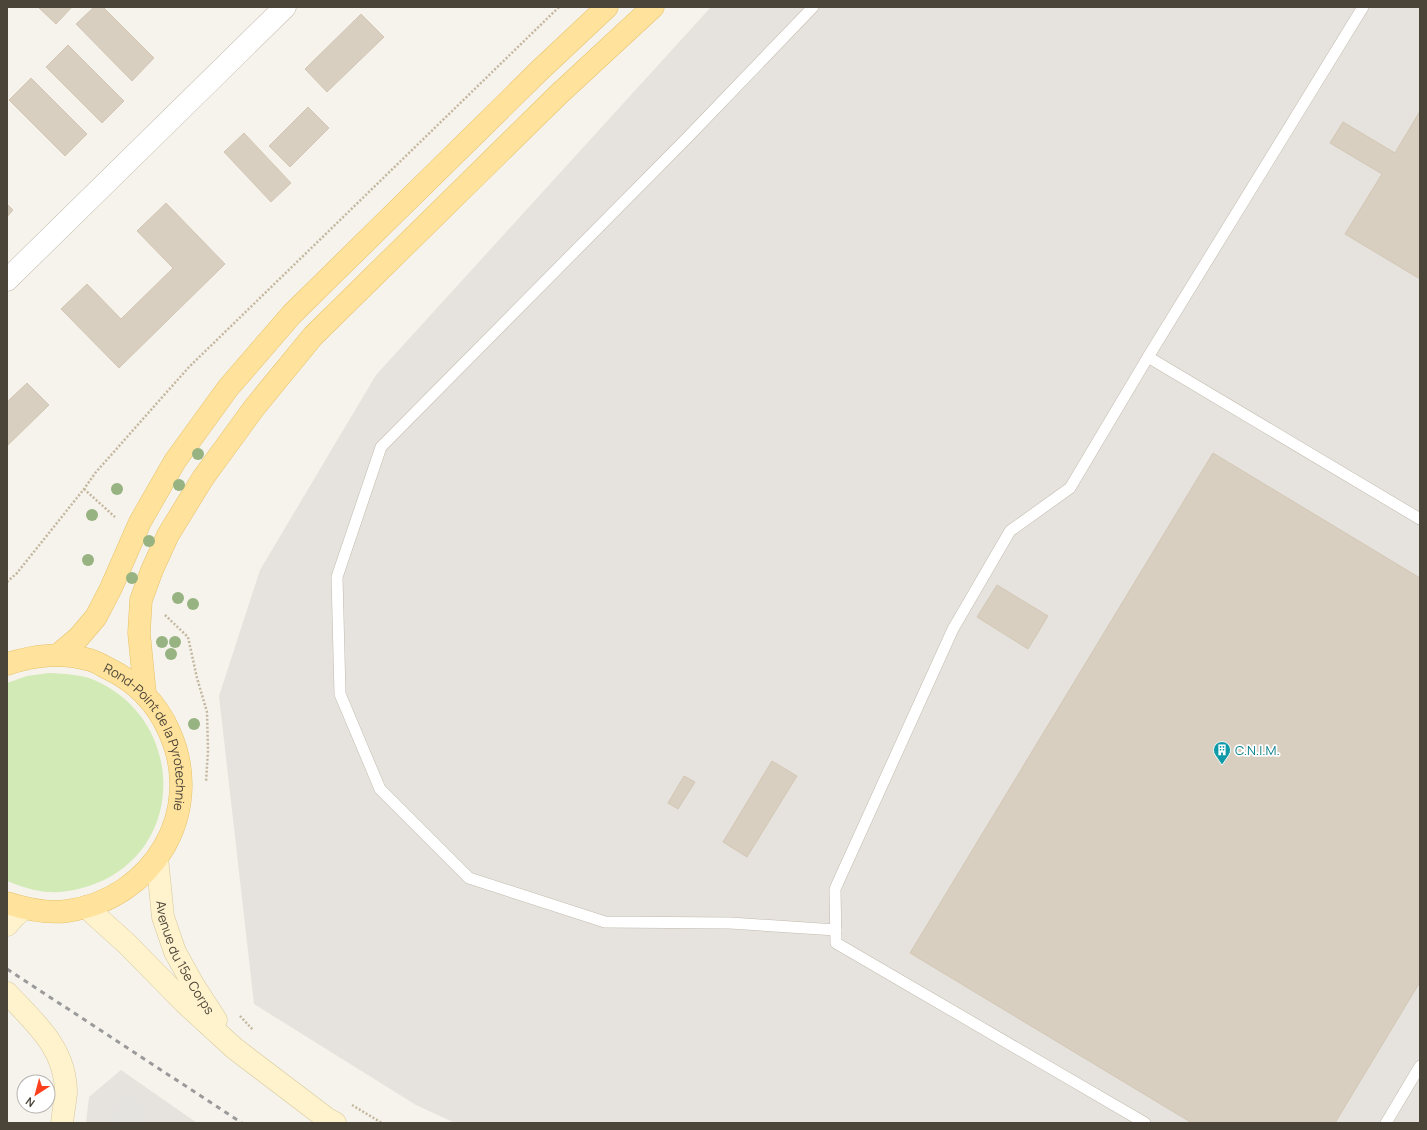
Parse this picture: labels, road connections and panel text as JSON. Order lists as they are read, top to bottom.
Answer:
{
  "streets": {
    "main road": ["Rond-Point de la Pyrotechnie", "Avenue du 15e Corps"]
  },
  "crossings": [
    ["Rond-Point de la Pyrotechnie", "Avenue du 15e Corps"]
  ],
  "places": {
    "building": ["C.N.I.M."]
  },
  "north": "bottom left"
}
